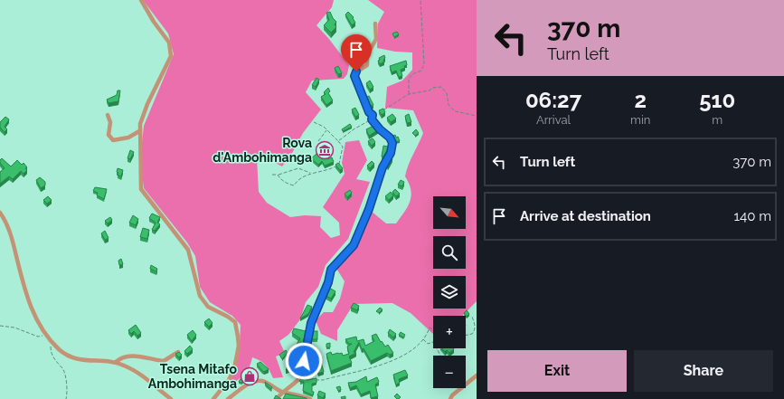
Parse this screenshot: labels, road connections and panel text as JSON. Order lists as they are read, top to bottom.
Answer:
{
  "places": {
    "museum": ["Rova d'Ambohimanga"],
    "shop": ["Tsena Mitafo Ambohimanga"]
  },
  "north": "bottom right",
  "page": {
    "turn": ["370 m", "Turn left"],
    "eta": [
      "06:27",
      "Arrival",
      "2",
      "min",
      "510",
      "m"
    ],
    "list": [
      {
        "name": "Turn left",
        "value": "370 m"
      },
      {
        "name": "Arrive at destination",
        "value": "140 m"
      }
    ],
    "map_buttons": ["+", "−"],
    "buttons": ["Exit", "Share"]
  }
}
